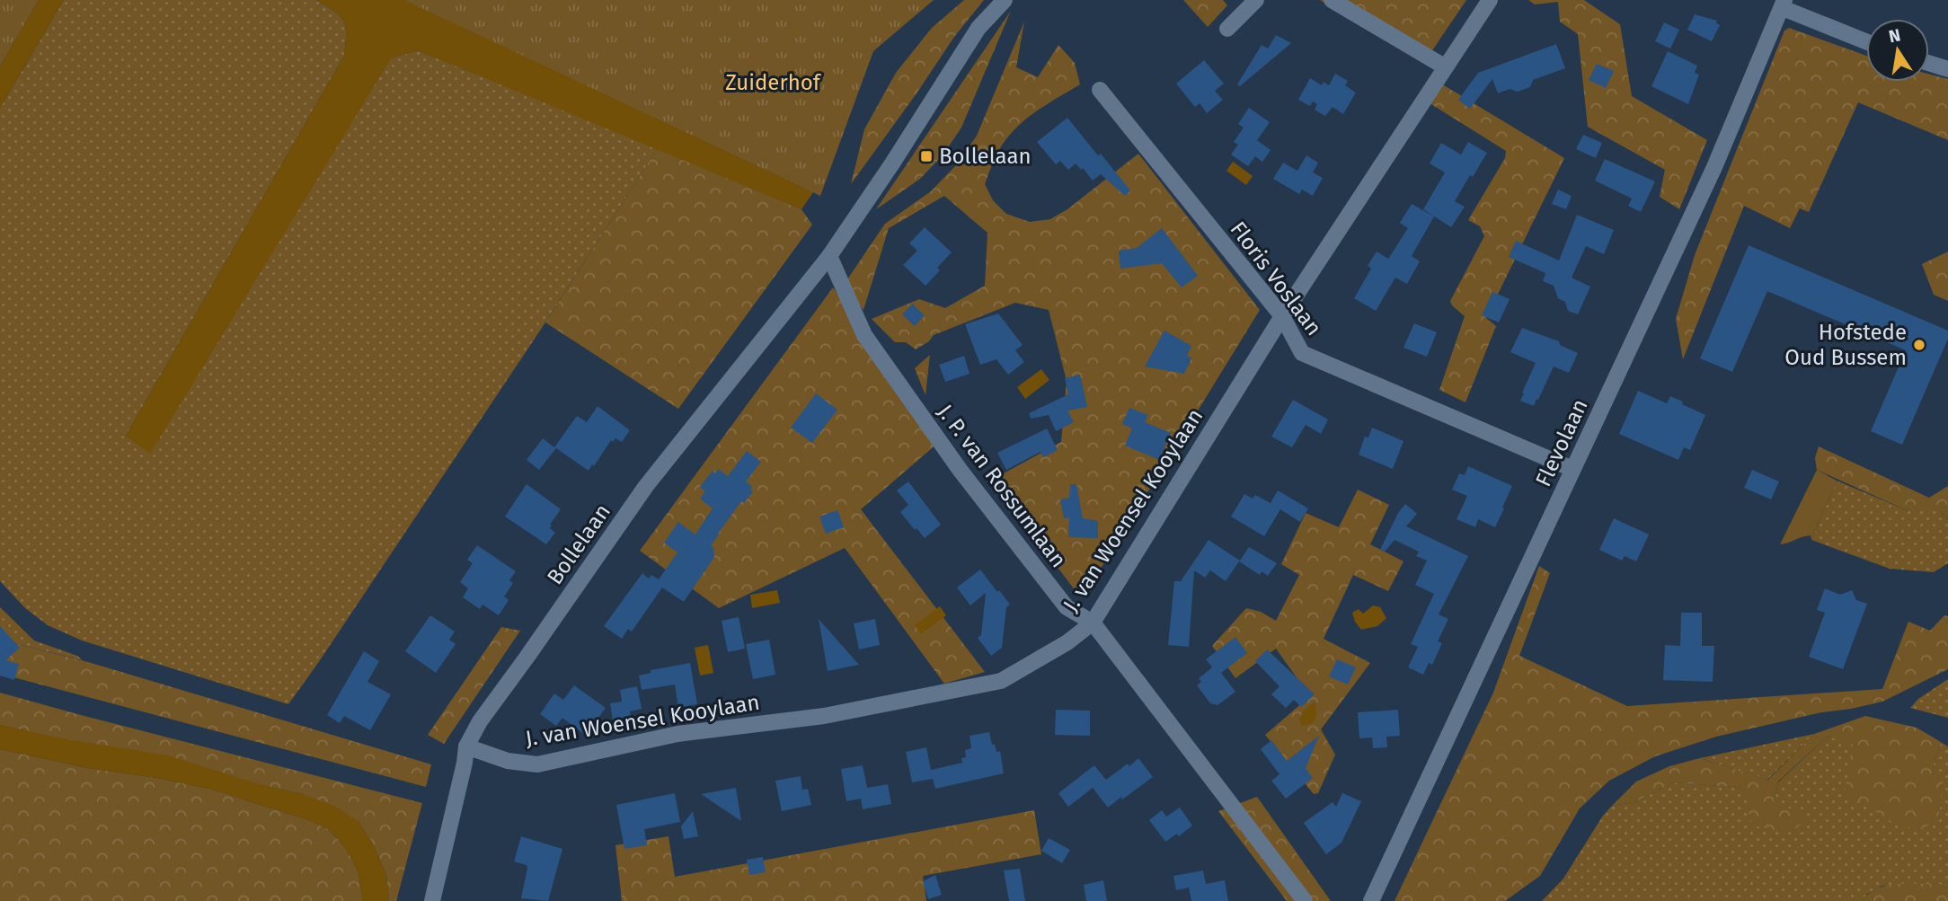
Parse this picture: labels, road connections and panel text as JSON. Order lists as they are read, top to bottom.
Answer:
{
  "streets": {
    "street": [
      "Floris Voslaan",
      "Flevolaan",
      "J. P. van Rossumlaan",
      "J. van Woensel Kooylaan",
      "Bollelaan"
    ]
  },
  "crossings": [
    ["Floris Voslaan", "Flevolaan"],
    ["Floris Voslaan", "J. van Woensel Kooylaan"],
    ["J. P. van Rossumlaan", "J. van Woensel Kooylaan"],
    ["J. P. van Rossumlaan", "Bollelaan"],
    ["J. van Woensel Kooylaan", "Bollelaan"]
  ],
  "parks": ["Zuiderhof"],
  "places": {
    "transit": ["Bollelaan"],
    "other": ["Hofstede Oud Bussem"]
  },
  "north": "top"
}
